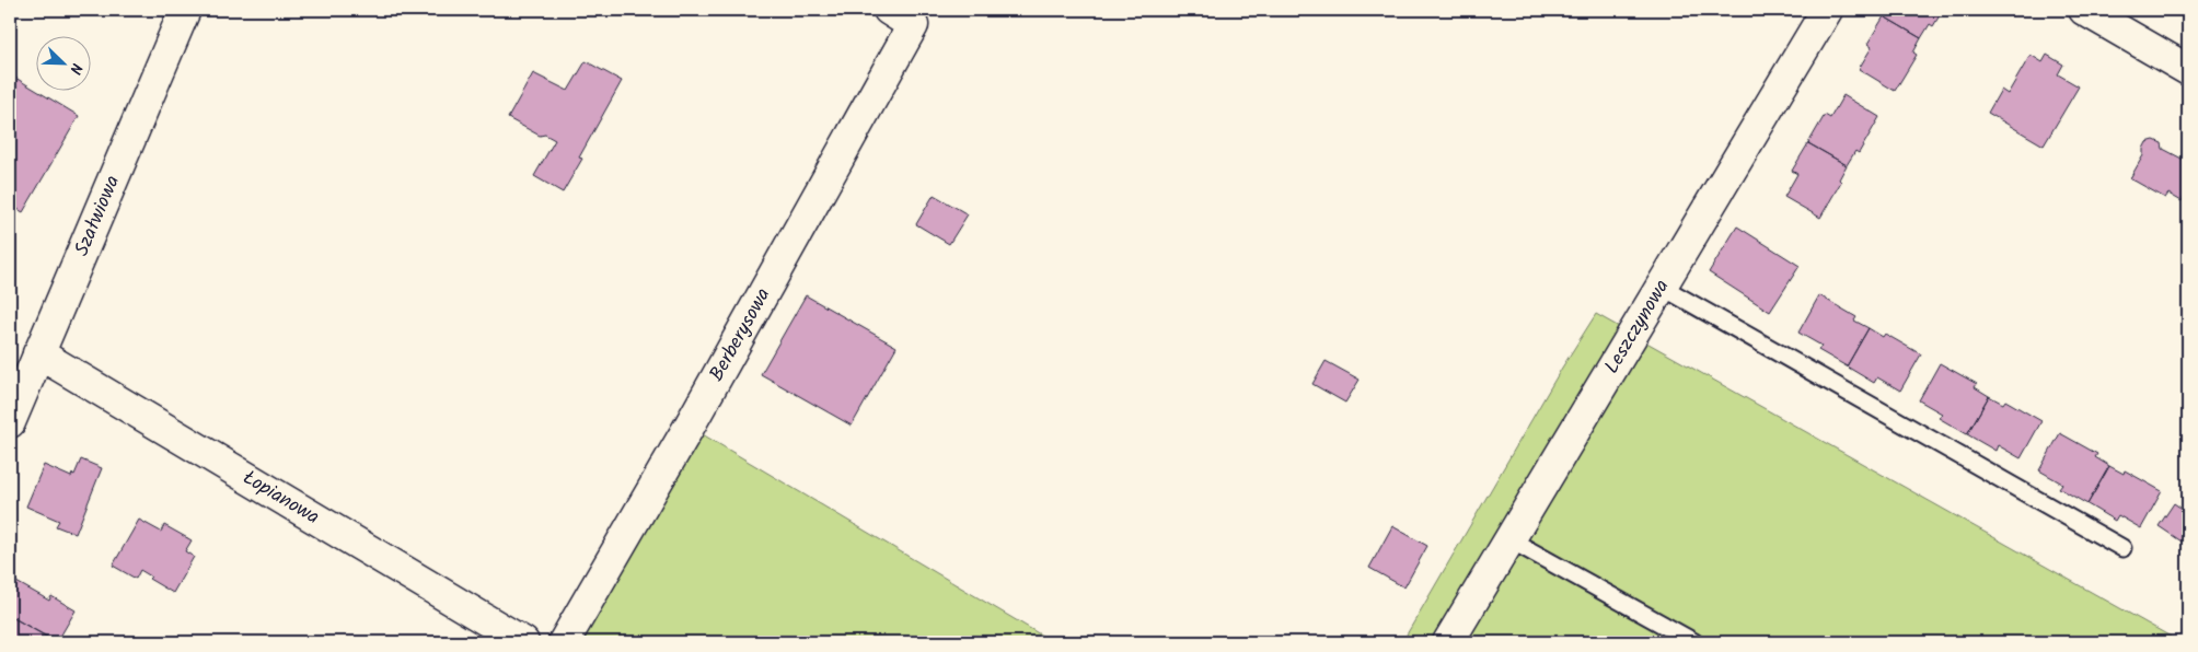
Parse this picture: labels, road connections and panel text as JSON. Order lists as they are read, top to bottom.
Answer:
{
  "streets": {
    "street": [
      "Szałwiowa",
      "Leszczynowa",
      "Berberysowa",
      "Łopianowa"
    ]
  },
  "crossings": [
    ["Szałwiowa", "Łopianowa"]
  ],
  "north": "bottom right"
}
